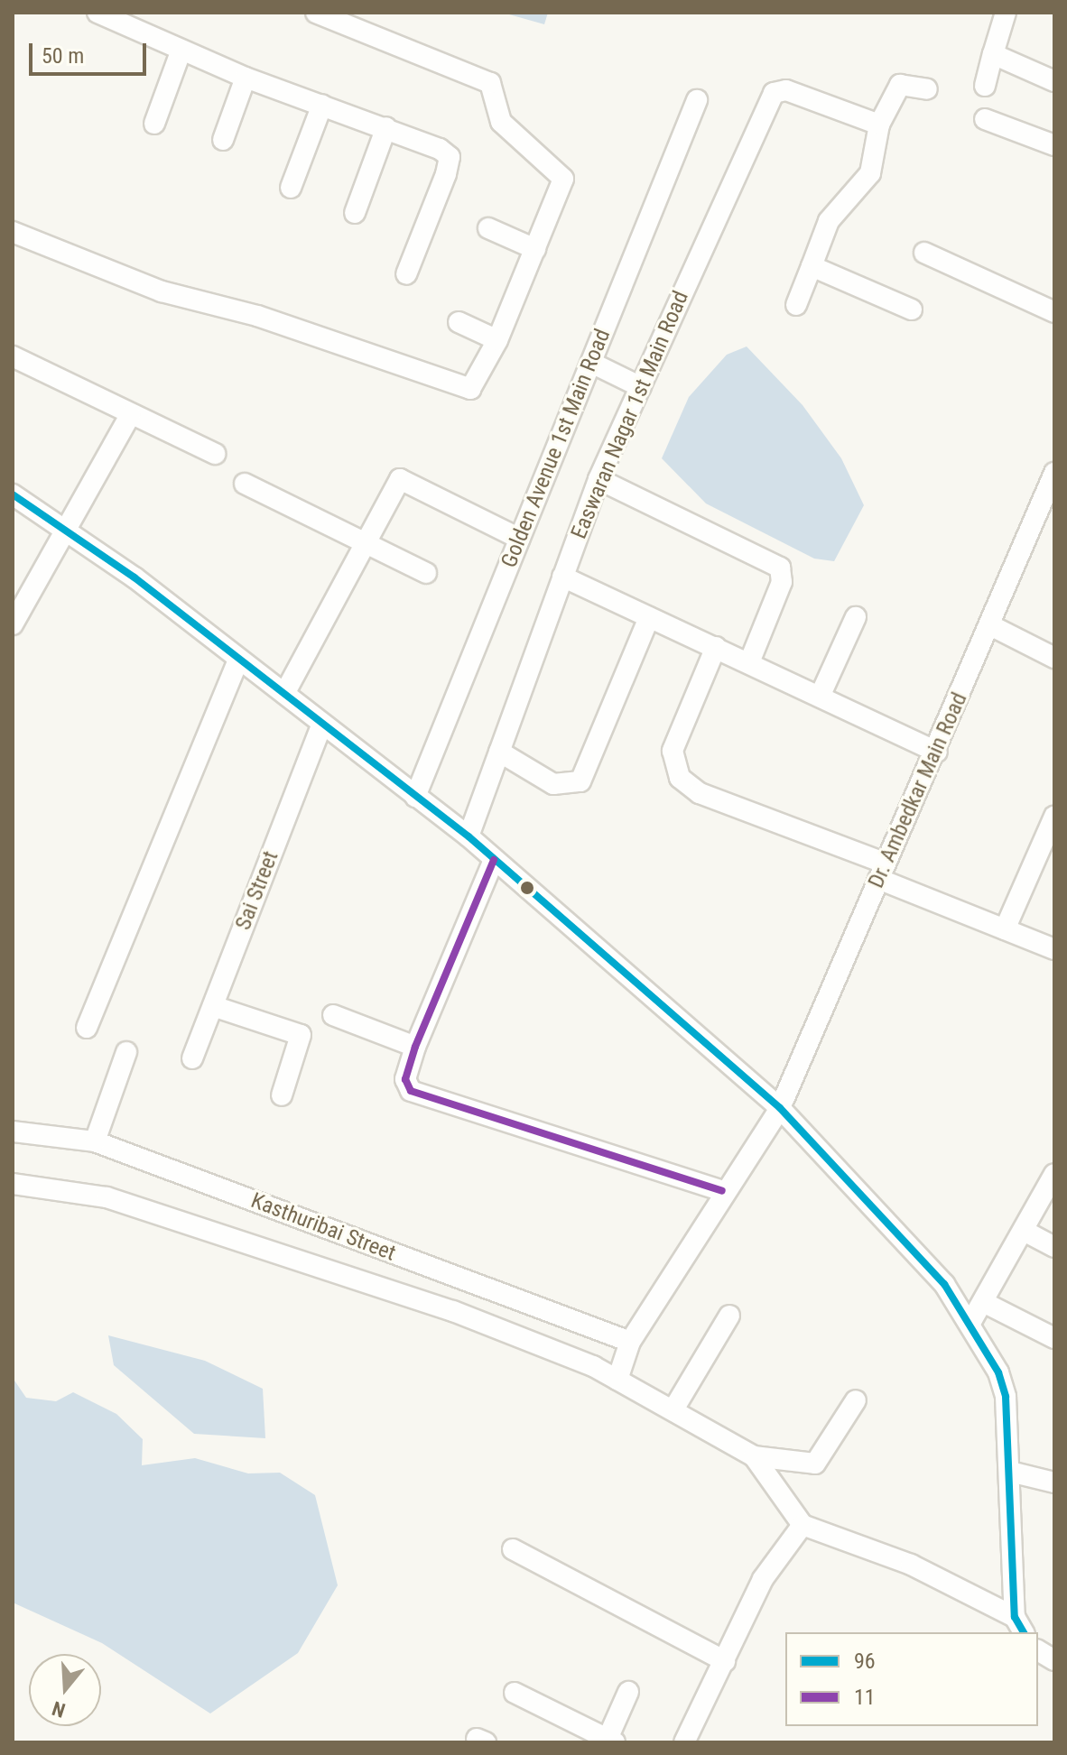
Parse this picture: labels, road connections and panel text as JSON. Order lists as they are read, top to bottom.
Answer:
{
  "streets": {
    "street": [
      "Easwaran Nagar 1st Main Road",
      "Golden Avenue 1st Main Road",
      "Dr. Ambedkar Main Road",
      "Sai Street",
      "Kasthuribai Street"
    ]
  },
  "crossings": [
    ["Dr. Ambedkar Main Road", "Kasthuribai Street"]
  ],
  "lines": ["transit line 96", "transit line 11"],
  "legend": ["96", "11"],
  "scale_bar": "50 m",
  "north": "bottom"
}
